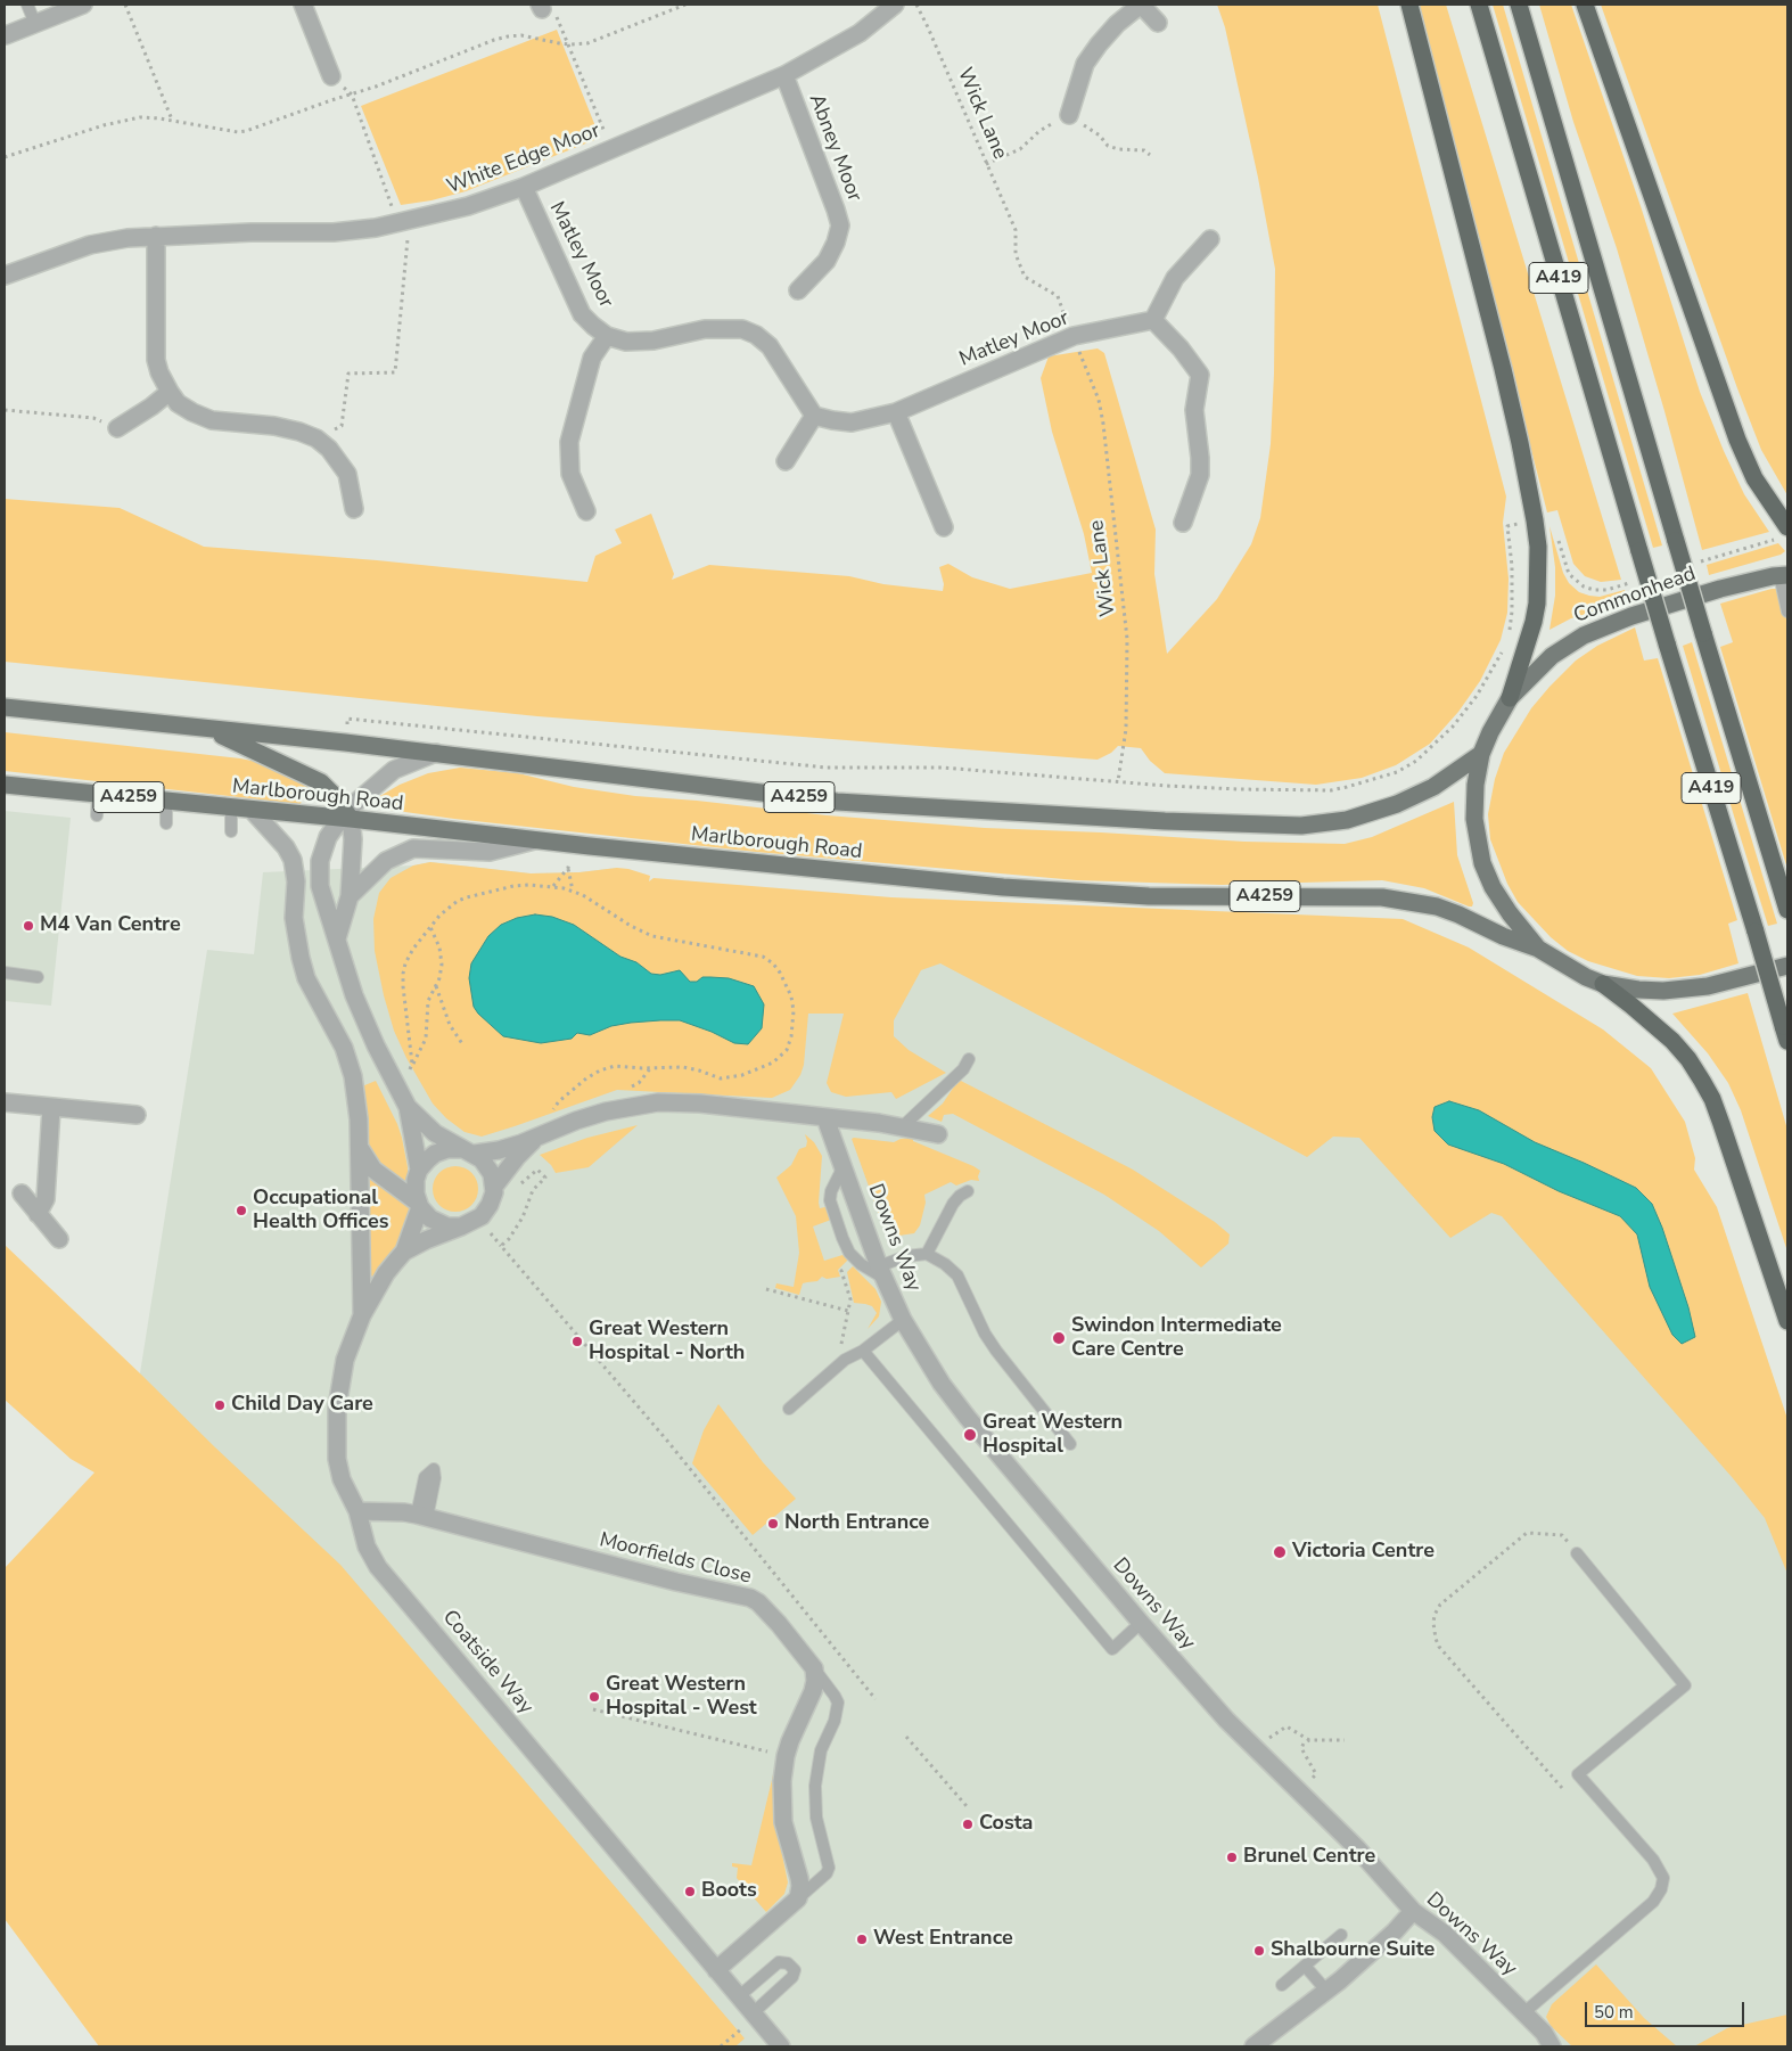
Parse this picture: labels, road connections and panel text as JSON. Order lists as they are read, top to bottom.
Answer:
{
  "streets": {
    "highway": ["A419"],
    "main road": ["Commonhead", "Marlborough Road", "A4259"],
    "street": [
      "Abney Moor",
      "White Edge Moor",
      "Matley Moor",
      "Downs Way",
      "Moorfields Close",
      "Coatside Way"
    ],
    "path": ["Wick Lane"]
  },
  "crossings": [
    ["Abney Moor", "White Edge Moor"],
    ["White Edge Moor", "Matley Moor"],
    ["Commonhead", "Marlborough Road"],
    ["Commonhead", "A4259"],
    ["Moorfields Close", "Coatside Way"]
  ],
  "places": [
    "M4 Van Centre",
    "Occupational Health Offices",
    "Swindon Intermediate Care Centre",
    "Great Western Hospital - North",
    "Child Day Care",
    "Great Western Hospital",
    "North Entrance",
    "Victoria Centre",
    "Great Western Hospital - West",
    "Costa",
    "Brunel Centre",
    "Boots",
    "West Entrance",
    "Shalbourne Suite"
  ],
  "scale_bar": "50 m"
}
